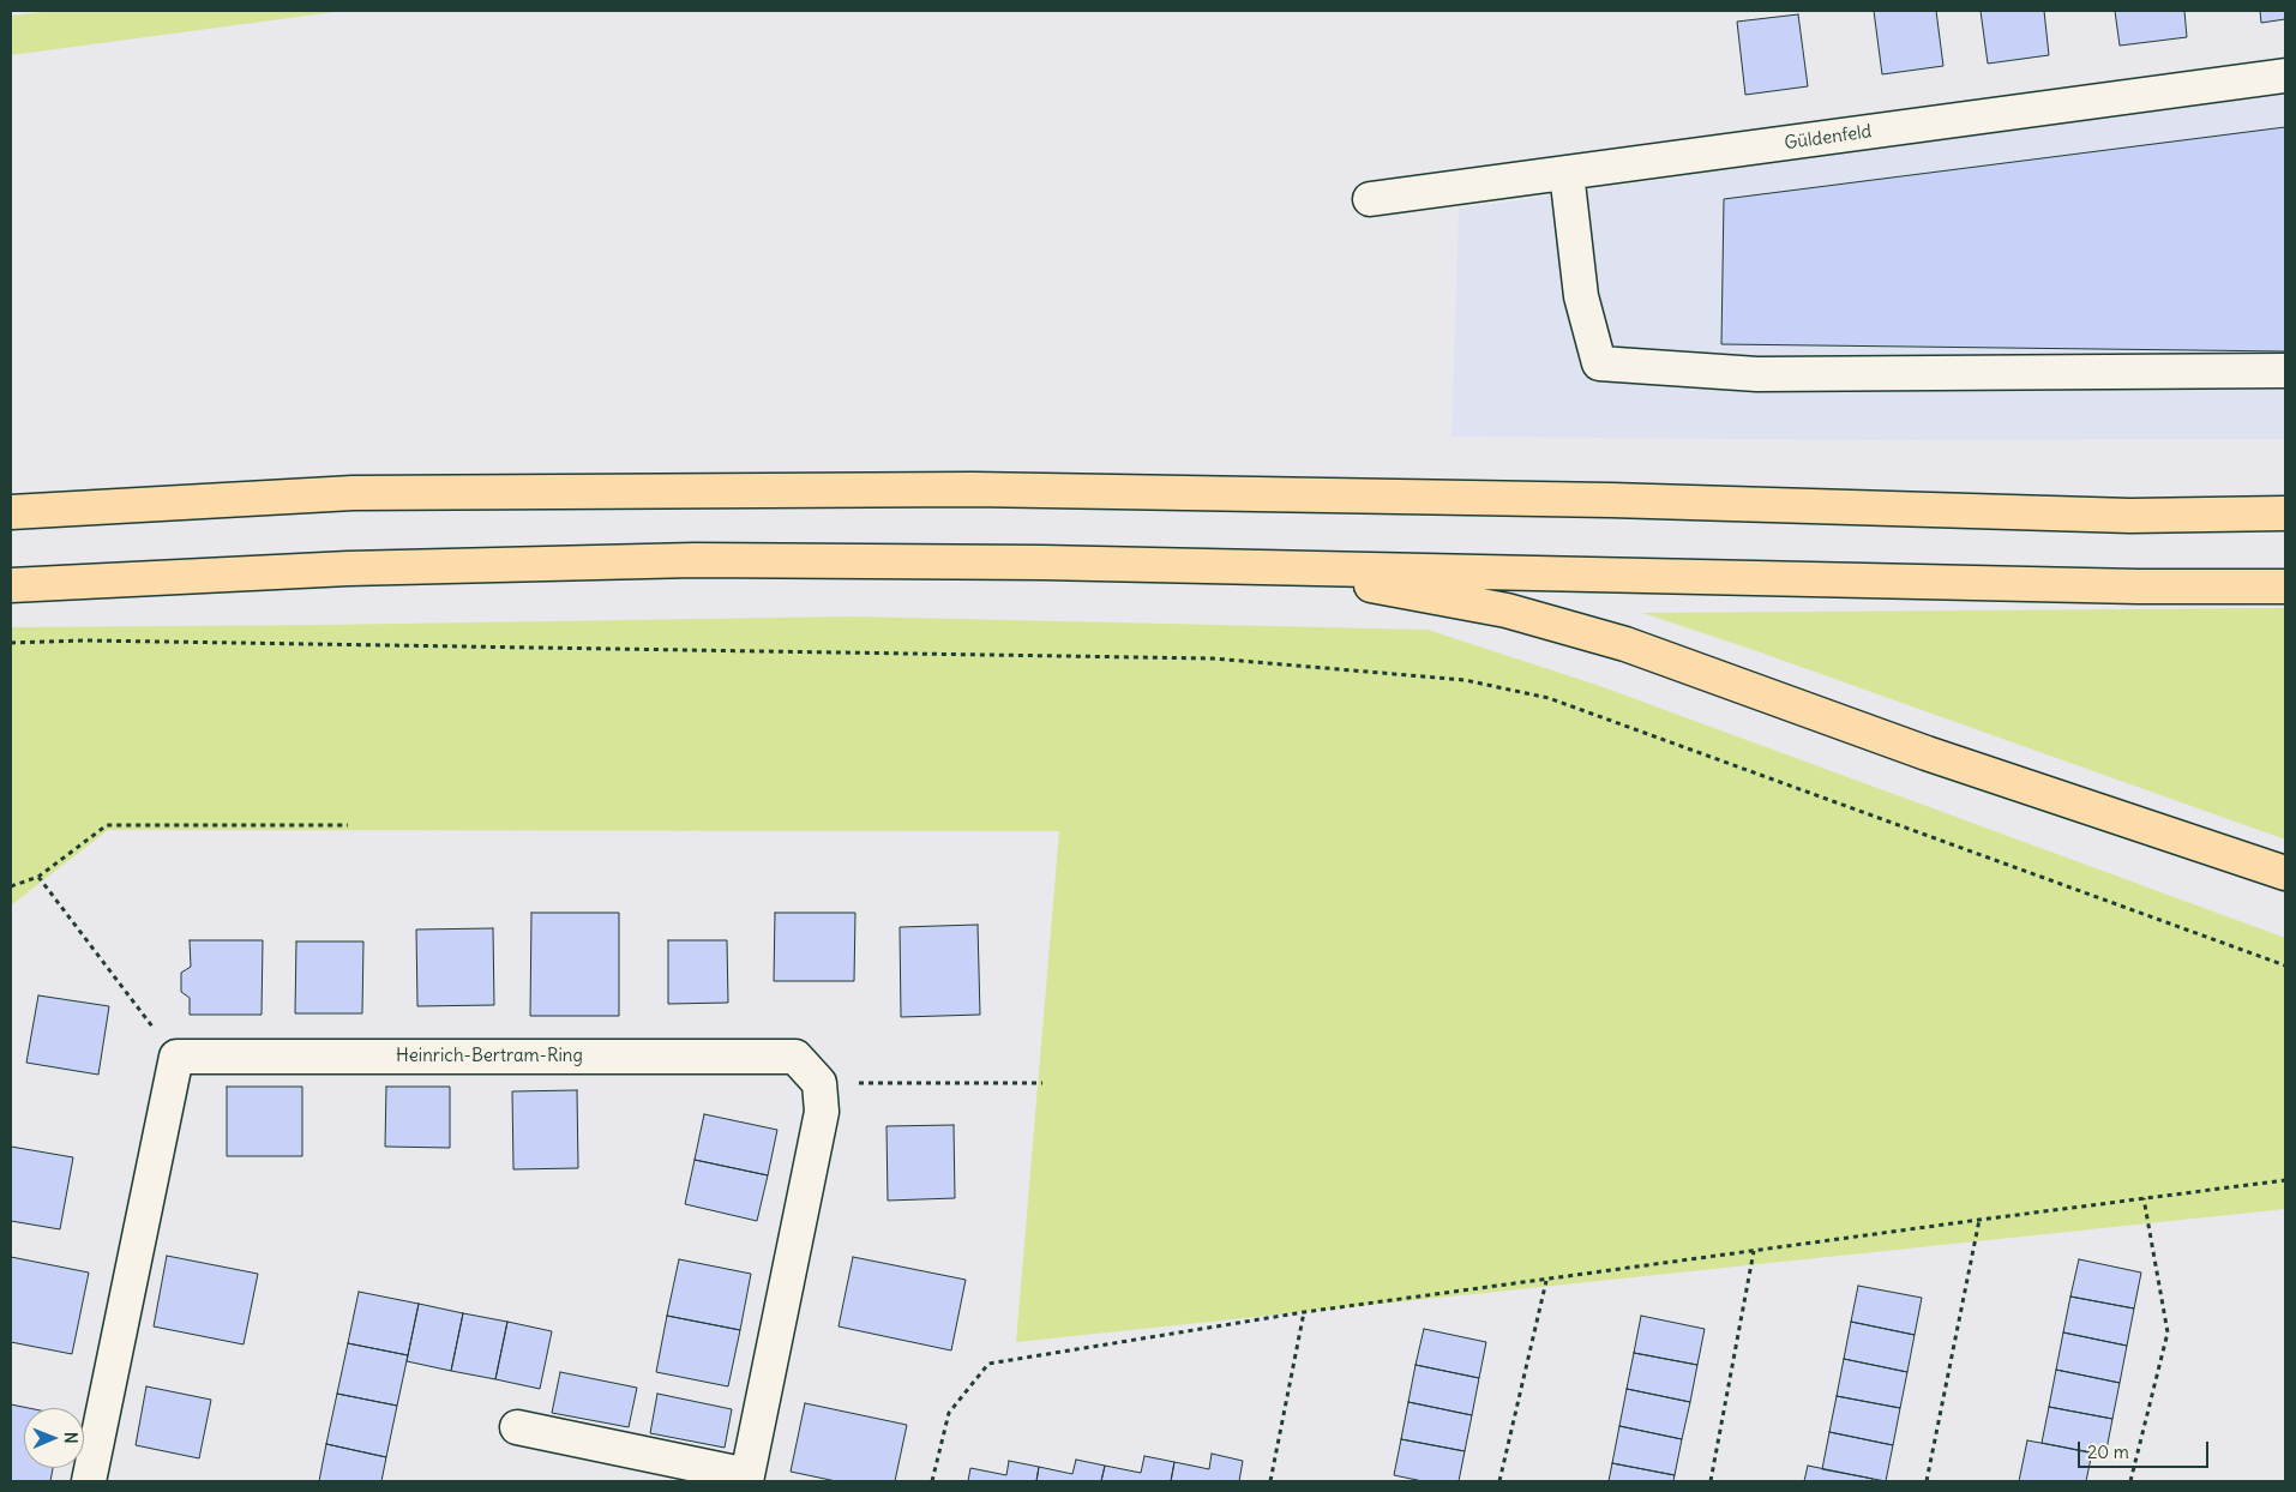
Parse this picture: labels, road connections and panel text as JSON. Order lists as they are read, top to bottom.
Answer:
{
  "streets": {
    "street": ["Güldenfeld", "Heinrich-Bertram-Ring"]
  },
  "scale_bar": "20 m",
  "north": "right"
}
